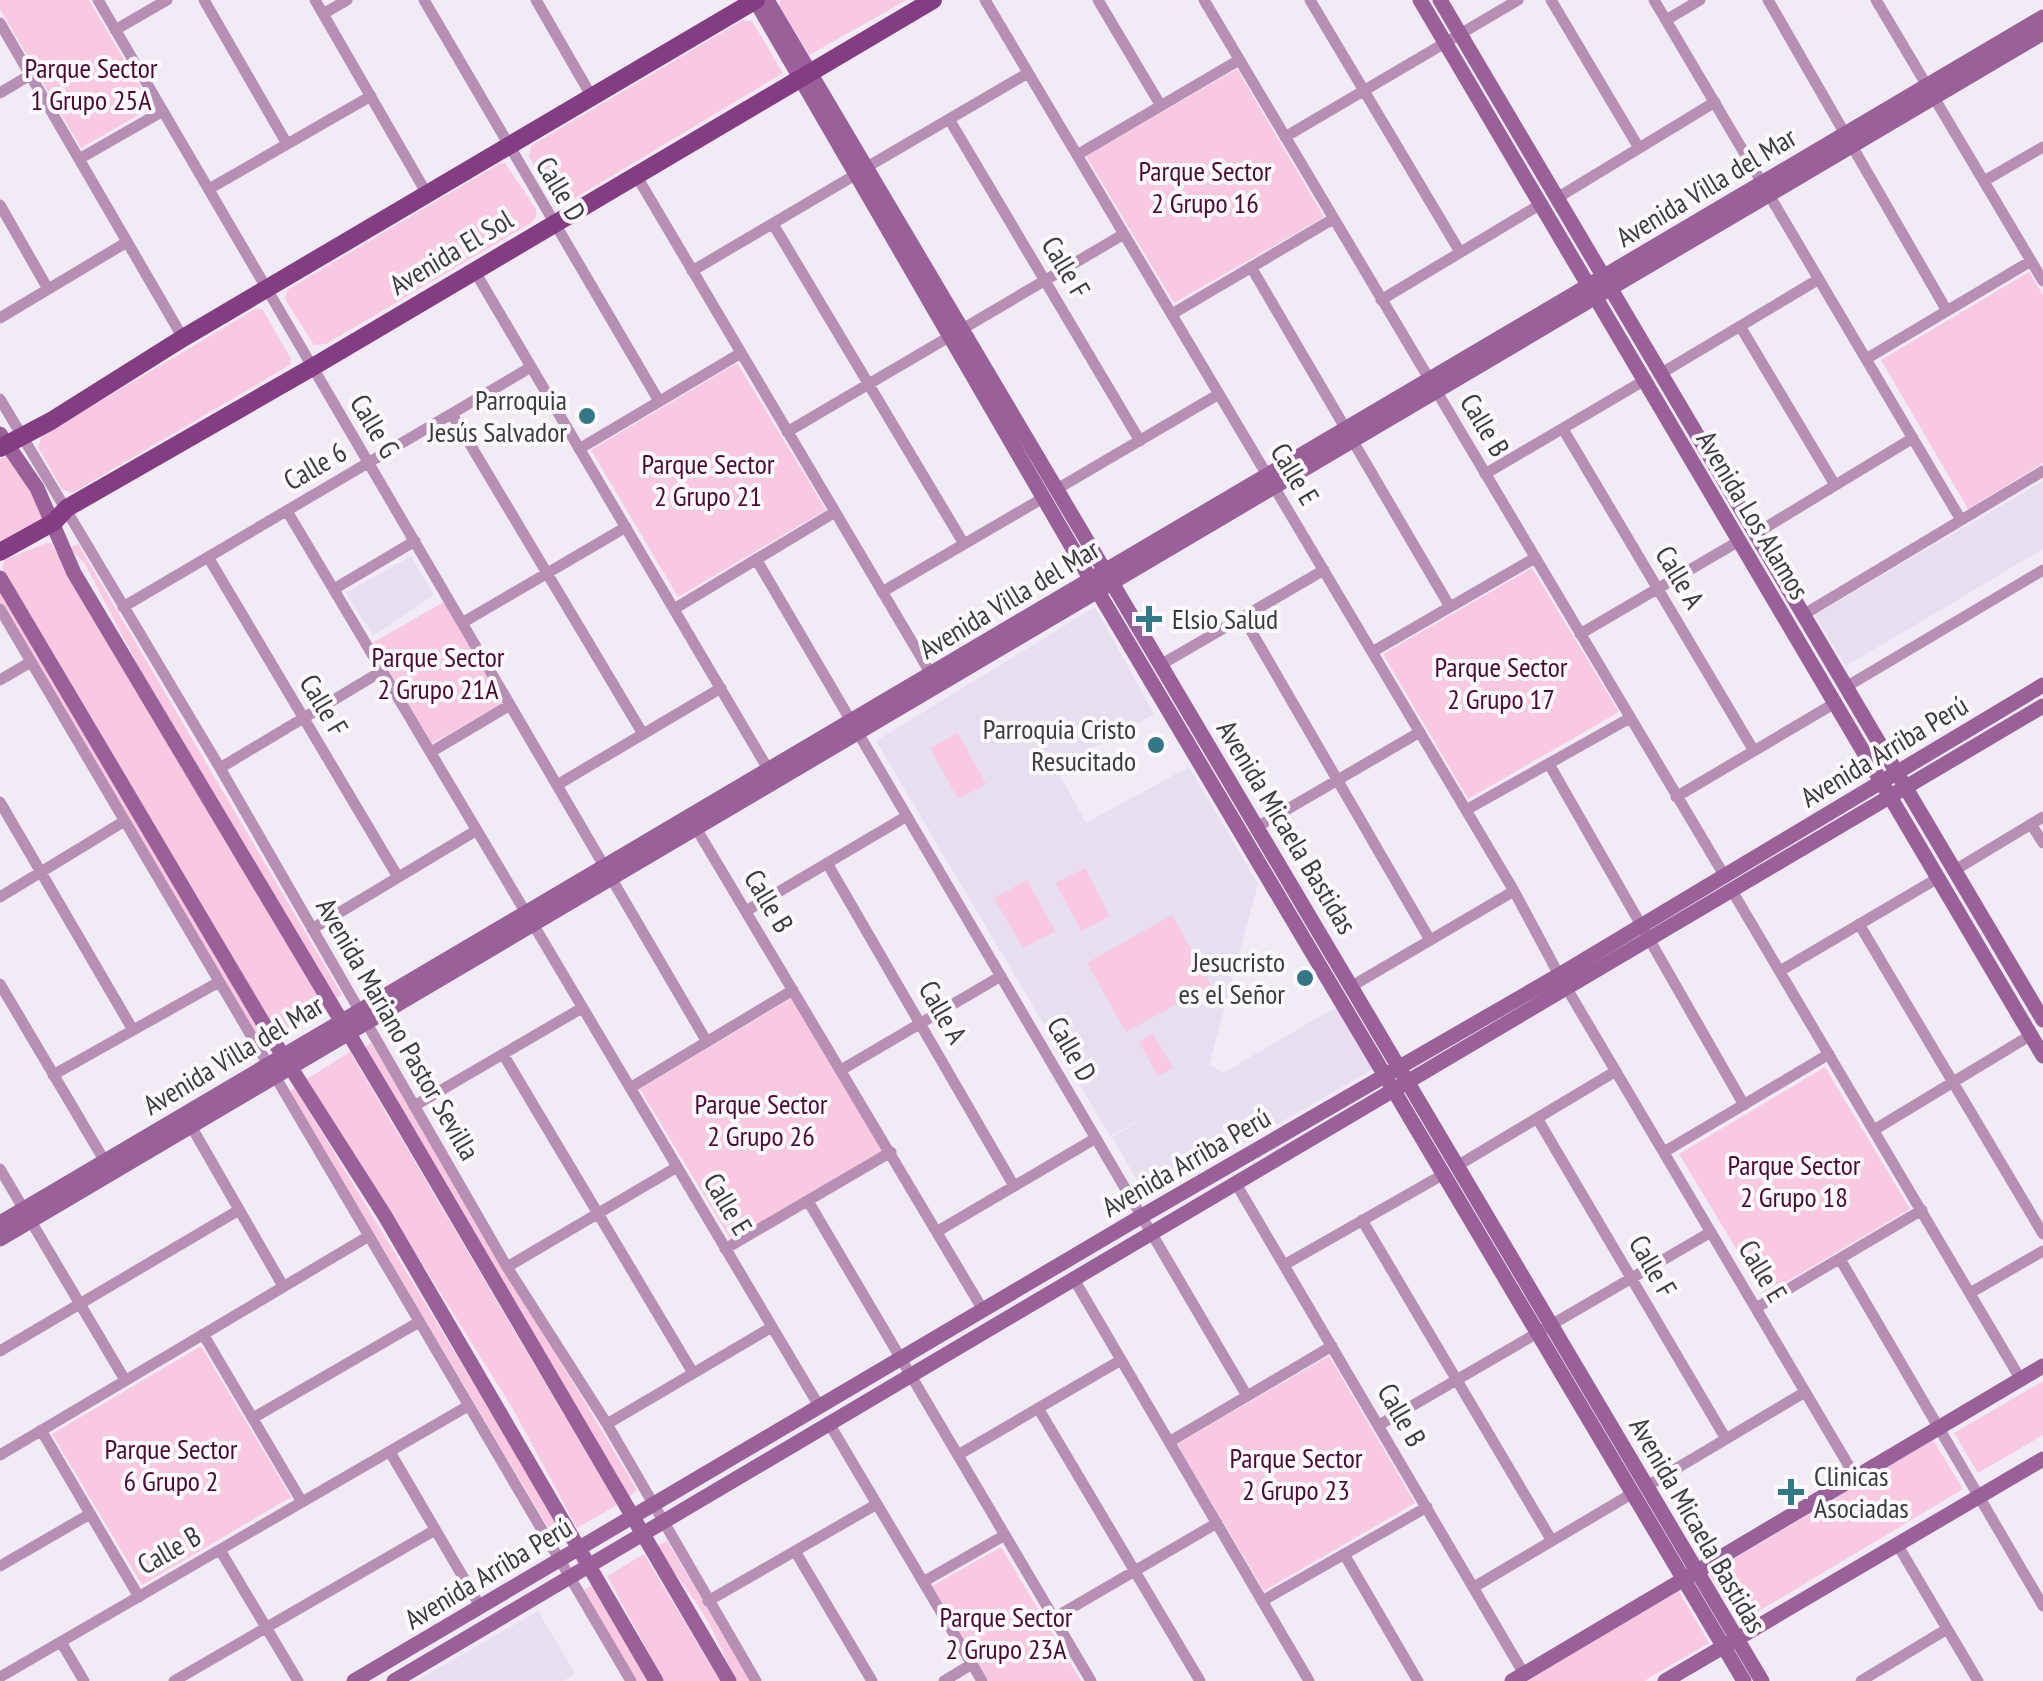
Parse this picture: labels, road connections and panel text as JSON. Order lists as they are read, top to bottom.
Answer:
{
  "streets": {
    "main road": ["Avenida El Sol"],
    "street": [
      "Avenida Villa del Mar",
      "Calle D",
      "Calle F",
      "Calle B",
      "Calle G",
      "Calle 6",
      "Calle E",
      "Avenida Los Alamos",
      "Calle A",
      "Avenida Arriba Perú",
      "Avenida Micaela Bastidas",
      "Avenida Mariano Pastor Sevilla"
    ]
  },
  "crossings": [
    ["Avenida Villa del Mar", "Calle D"],
    ["Avenida Villa del Mar", "Calle B"],
    ["Avenida Villa del Mar", "Calle G"],
    ["Avenida Villa del Mar", "Calle E"],
    ["Avenida Villa del Mar", "Avenida Los Alamos"],
    ["Avenida Villa del Mar", "Avenida Micaela Bastidas"],
    ["Avenida Villa del Mar", "Avenida Mariano Pastor Sevilla"],
    ["Calle D", "Avenida El Sol"],
    ["Calle D", "Avenida Arriba Perú"],
    ["Avenida El Sol", "Calle G"],
    ["Avenida El Sol", "Avenida Micaela Bastidas"],
    ["Avenida El Sol", "Avenida Mariano Pastor Sevilla"],
    ["Calle F", "Calle 6"],
    ["Calle B", "Avenida Arriba Perú"],
    ["Calle G", "Calle 6"],
    ["Calle 6", "Calle E"],
    ["Calle 6", "Avenida Mariano Pastor Sevilla"],
    ["Calle E", "Avenida Arriba Perú"],
    ["Avenida Los Alamos", "Avenida Arriba Perú"],
    ["Avenida Arriba Perú", "Avenida Micaela Bastidas"],
    ["Avenida Arriba Perú", "Avenida Mariano Pastor Sevilla"]
  ],
  "parks": [
    "Parque Sector 1 Grupo 25A",
    "Parque Sector 2 Grupo 16",
    "Parque Sector 2 Grupo 21",
    "Parque Sector 2 Grupo 21A",
    "Parque Sector 2 Grupo 17",
    "Parque Sector 2 Grupo 26",
    "Parque Sector 2 Grupo 18",
    "Parque Sector 6 Grupo 2",
    "Parque Sector 2 Grupo 23",
    "Parque Sector 2 Grupo 23A"
  ],
  "places": {
    "other": ["Parroquia Jesús Salvador", "Parroquia Cristo Resucitado", "Jesucristo es el Señor"],
    "health": ["Elsio Salud", "Clinicas Asociadas"]
  }
}
